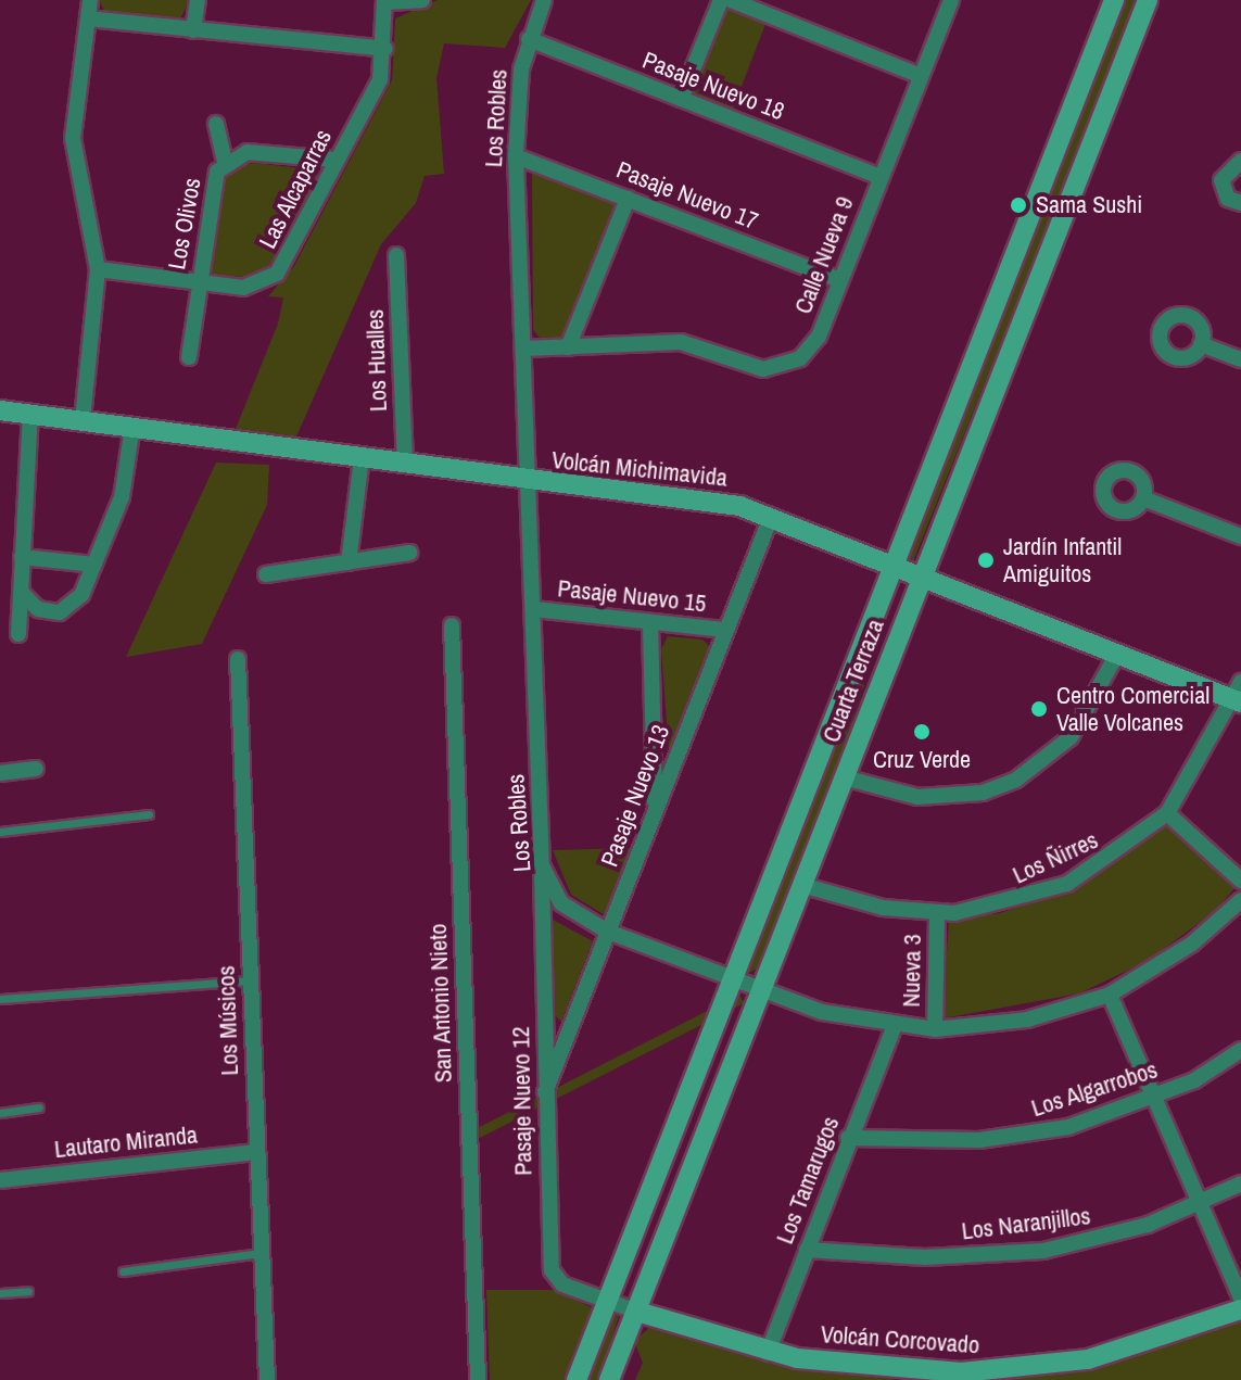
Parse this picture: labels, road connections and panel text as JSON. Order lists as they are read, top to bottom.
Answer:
{
  "streets": {
    "main road": ["Volcán Michimavida", "Cuarta Terraza", "Volcán Corcovado"],
    "street": [
      "Pasaje Nuevo 18",
      "Los Robles",
      "Las Alcaparras",
      "Pasaje Nuevo 17",
      "Los Olivos",
      "Calle Nueva 9",
      "Los Hualles",
      "Pasaje Nuevo 15",
      "Pasaje Nuevo 13",
      "Los Ñirres",
      "Nueva 3",
      "San Antonio Nieto",
      "Los Músicos",
      "Los Algarrobos",
      "Pasaje Nuevo 12",
      "Lautaro Miranda",
      "Los Tamarugos",
      "Los Naranjillos"
    ]
  },
  "crossings": [
    ["Pasaje Nuevo 18", "Los Robles"],
    ["Pasaje Nuevo 18", "Calle Nueva 9"],
    ["Los Robles", "Pasaje Nuevo 17"],
    ["Los Robles", "Calle Nueva 9"],
    ["Los Robles", "Volcán Michimavida"],
    ["Los Robles", "Pasaje Nuevo 15"],
    ["Los Robles", "Cuarta Terraza"],
    ["Los Robles", "Pasaje Nuevo 13"],
    ["Los Robles", "Nueva 3"],
    ["Los Robles", "Pasaje Nuevo 12"],
    ["Los Robles", "Los Tamarugos"],
    ["Las Alcaparras", "Los Olivos"],
    ["Pasaje Nuevo 17", "Calle Nueva 9"],
    ["Los Hualles", "Volcán Michimavida"],
    ["Volcán Michimavida", "Cuarta Terraza"],
    ["Volcán Michimavida", "Pasaje Nuevo 13"],
    ["Volcán Michimavida", "Los Ñirres"],
    ["Pasaje Nuevo 15", "Pasaje Nuevo 13"],
    ["Cuarta Terraza", "Los Ñirres"],
    ["Cuarta Terraza", "Pasaje Nuevo 12"],
    ["Cuarta Terraza", "Volcán Corcovado"],
    ["Pasaje Nuevo 13", "Pasaje Nuevo 12"],
    ["Los Ñirres", "Nueva 3"],
    ["Los Músicos", "Lautaro Miranda"],
    ["Los Algarrobos", "Los Tamarugos"],
    ["Pasaje Nuevo 12", "Volcán Corcovado"],
    ["Los Tamarugos", "Los Naranjillos"],
    ["Los Tamarugos", "Volcán Corcovado"]
  ],
  "places": [
    "Sama Sushi",
    "Jardín Infantil Amiguitos",
    "Centro Comercial Valle Volcanes",
    "Cruz Verde"
  ]
}
